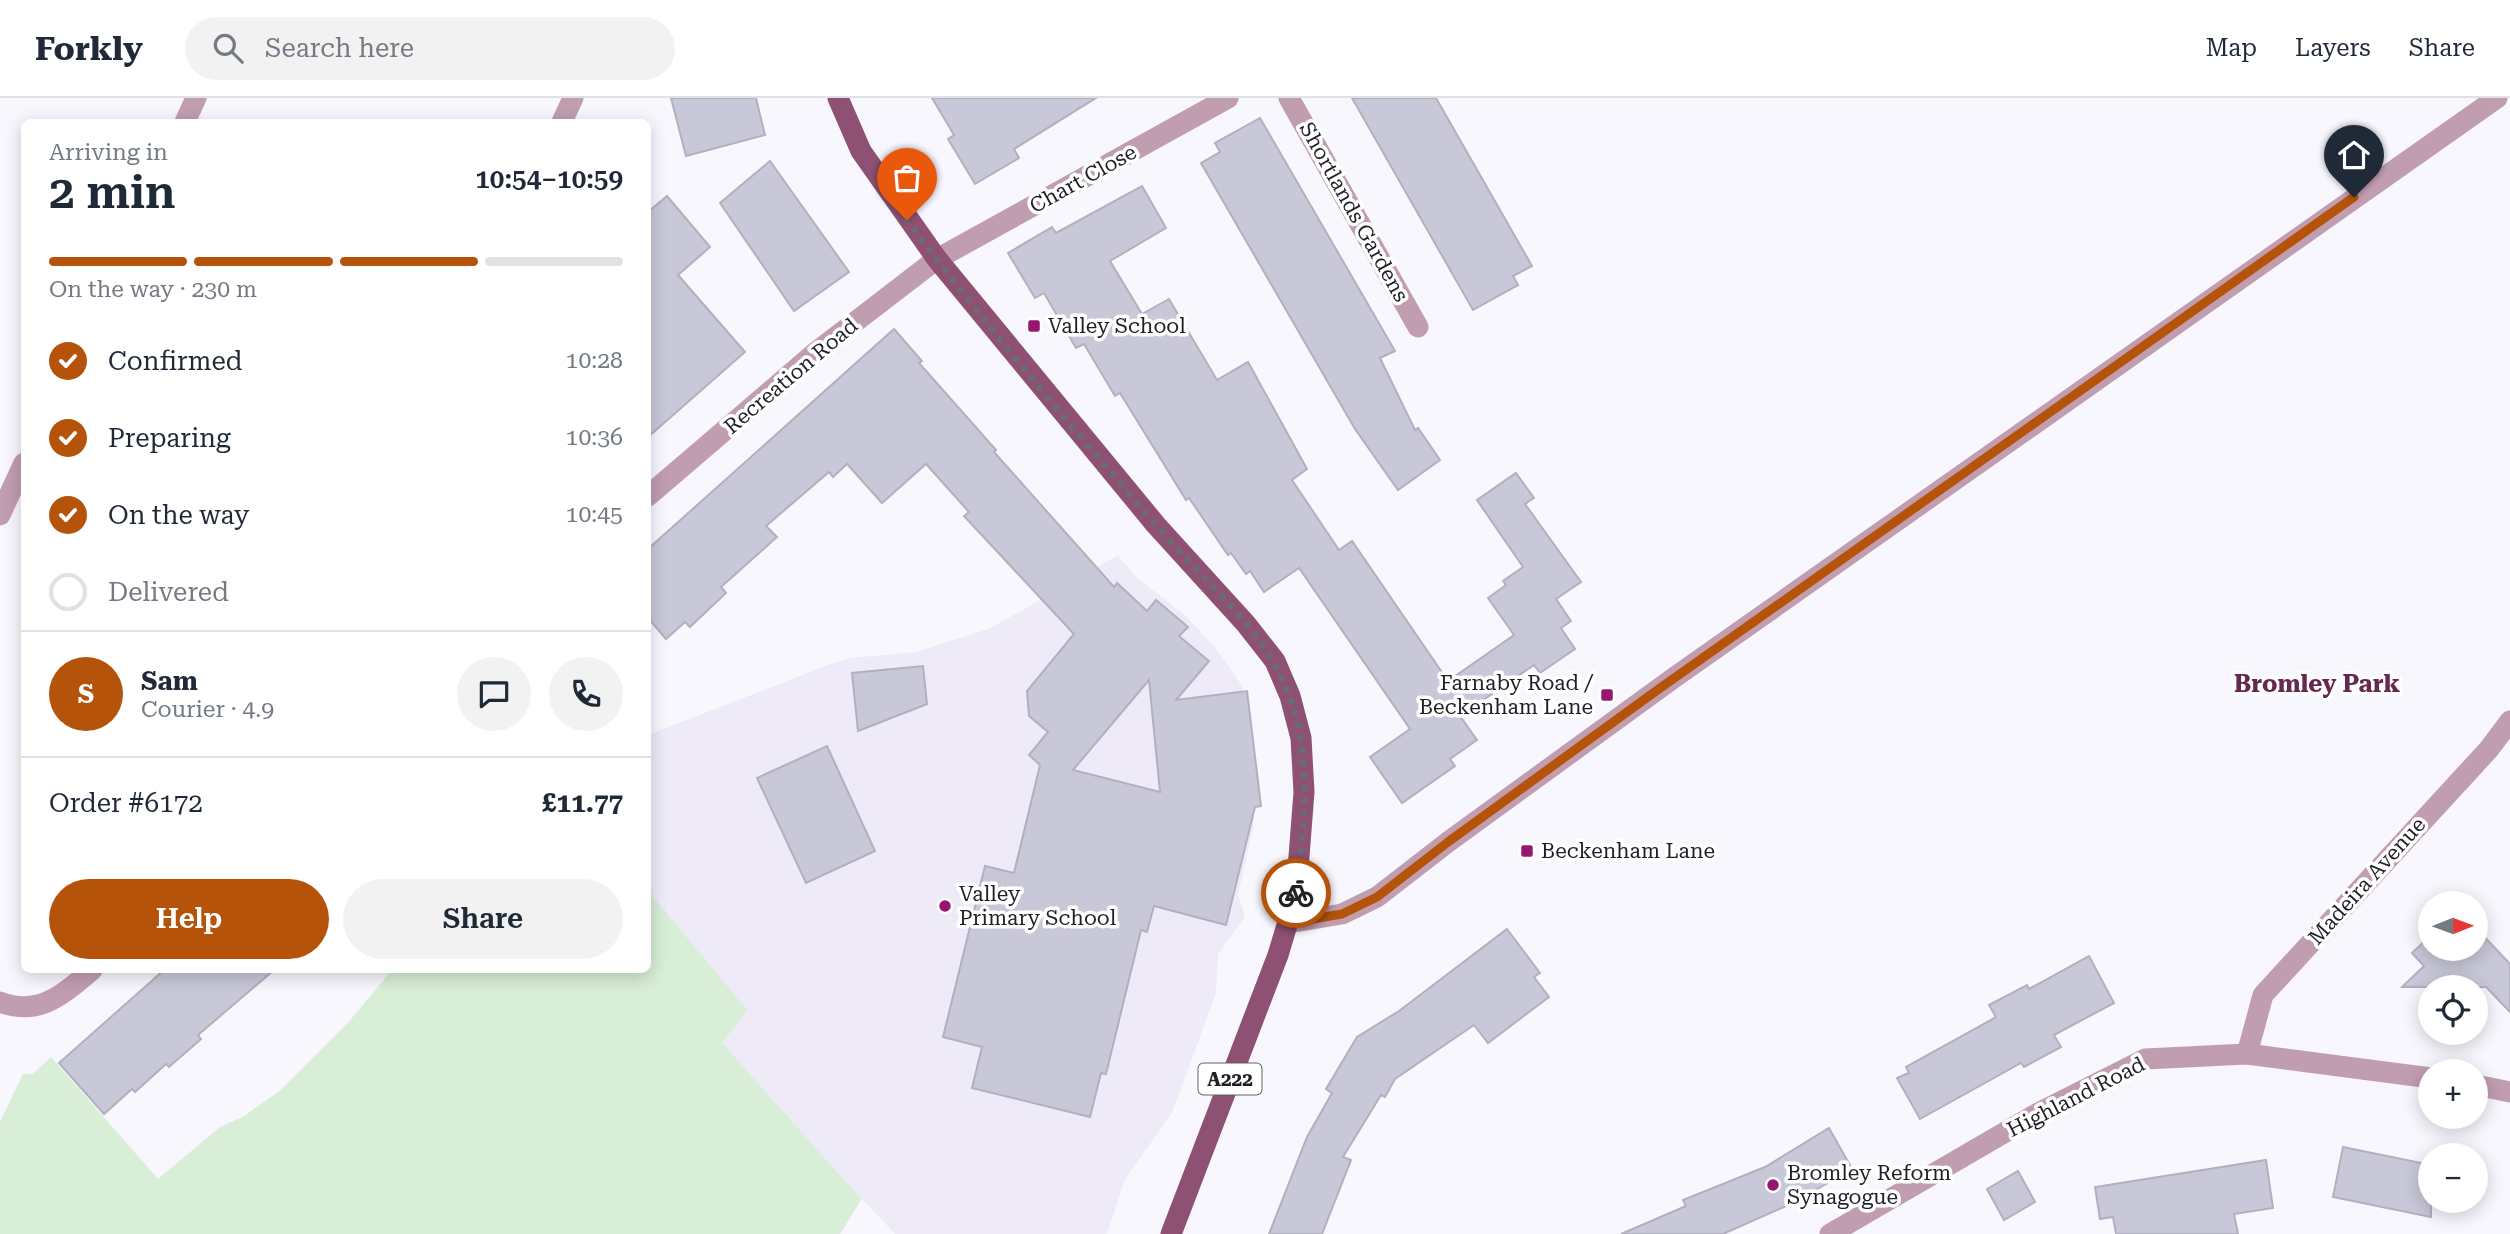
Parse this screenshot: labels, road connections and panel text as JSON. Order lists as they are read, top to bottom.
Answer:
{
  "streets": {
    "main road": ["A222"],
    "street": [
      "Chart Close",
      "Shortlands Gardens",
      "Recreation Road",
      "Madeira Avenue",
      "Highland Road"
    ]
  },
  "crossings": [
    ["Chart Close", "Recreation Road"],
    ["Chart Close", "A222"],
    ["Recreation Road", "A222"],
    ["Madeira Avenue", "Highland Road"]
  ],
  "districts": ["Bromley Park"],
  "places": {
    "transit": ["Valley School", "Farnaby Road / Beckenham Lane", "Beckenham Lane"],
    "other": ["Valley Primary School", "Bromley Reform Synagogue"]
  },
  "north": "right",
  "page": {
    "header": "Forkly",
    "search": "Search here",
    "nav": ["Map", "Layers", "Share"],
    "heading": ["2 min", "Arriving in", "10:54–10:59"],
    "panel": [
      "Sam",
      "Courier · 4.9",
      "Order #6172",
      "£11.77"
    ],
    "bar": "On the way · 230 m",
    "list": [
      ["Confirmed", "10:28"],
      ["Preparing", "10:36"],
      ["On the way", "10:45"],
      "Delivered"
    ],
    "round": "S",
    "buttons": ["Help", "Share"],
    "map_buttons": ["+", "−"]
  }
}
